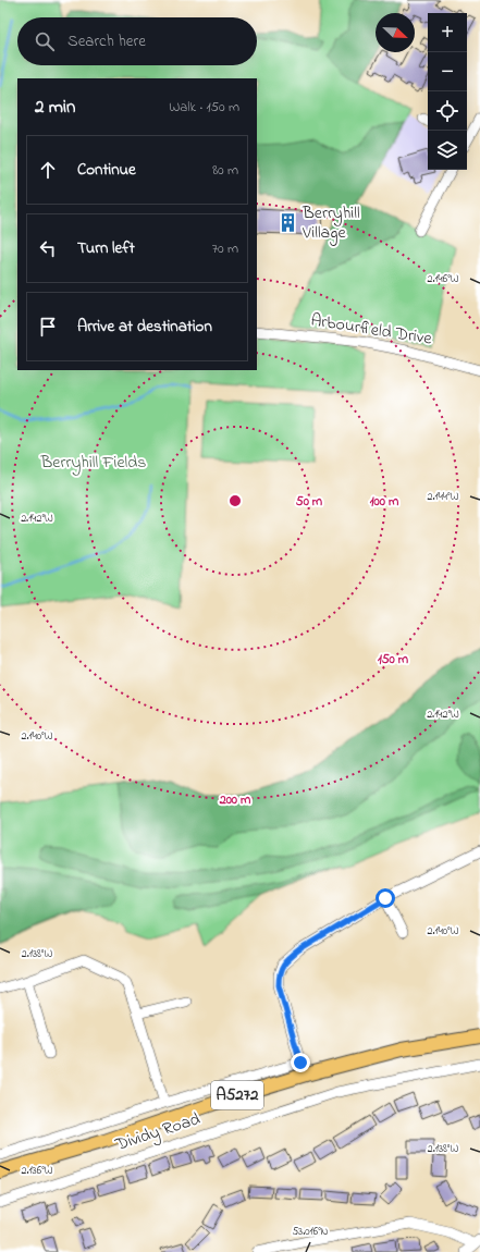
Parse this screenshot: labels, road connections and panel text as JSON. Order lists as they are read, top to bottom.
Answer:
{
  "streets": {
    "main road": ["A5272", "Dividy Road"],
    "street": ["Arbourfield Drive"]
  },
  "parks": ["Berryhill Fields"],
  "places": {
    "building": ["Berryhill Village"]
  },
  "north": "bottom right",
  "page": {
    "map_buttons": ["+", "−"],
    "search": "Search here",
    "heading": ["2 min", "Walk · 150 m"],
    "list": [
      ["Continue", "80 m"],
      ["Turn left", "70 m"],
      "Arrive at destination"
    ]
  },
  "coordinates": [
    "2.146°W",
    "2.144°W",
    "2.142°W",
    "2.140°W",
    "2.138°W",
    "2.136°W",
    "53.016°N"
  ],
  "rings": [
    "50 m",
    "100 m",
    "150 m",
    "200 m"
  ]
}
